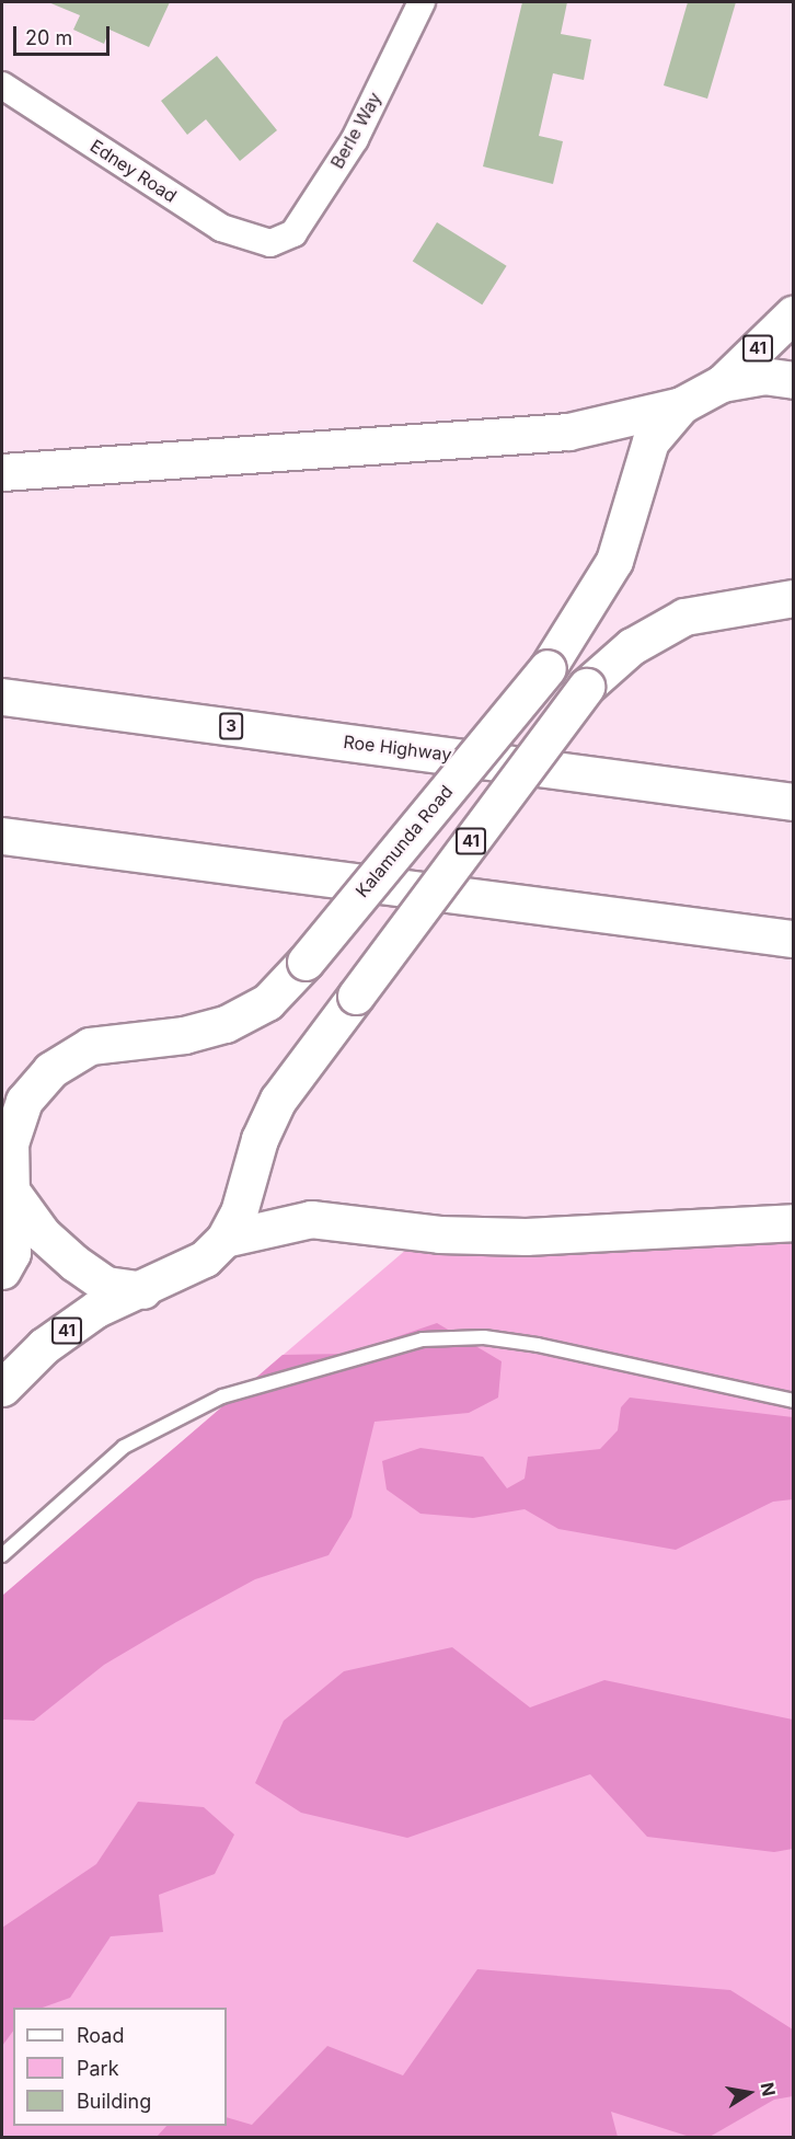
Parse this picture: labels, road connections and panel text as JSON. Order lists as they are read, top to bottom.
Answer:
{
  "streets": {
    "main road": [
      "41",
      "3",
      "Roe Highway",
      "Kalamunda Road"
    ],
    "street": ["Berle Way", "Edney Road"]
  },
  "crossings": [
    ["Berle Way", "Edney Road"]
  ],
  "legend": ["Road", "Park", "Building"],
  "scale_bar": "20 m",
  "north": "right"
}
